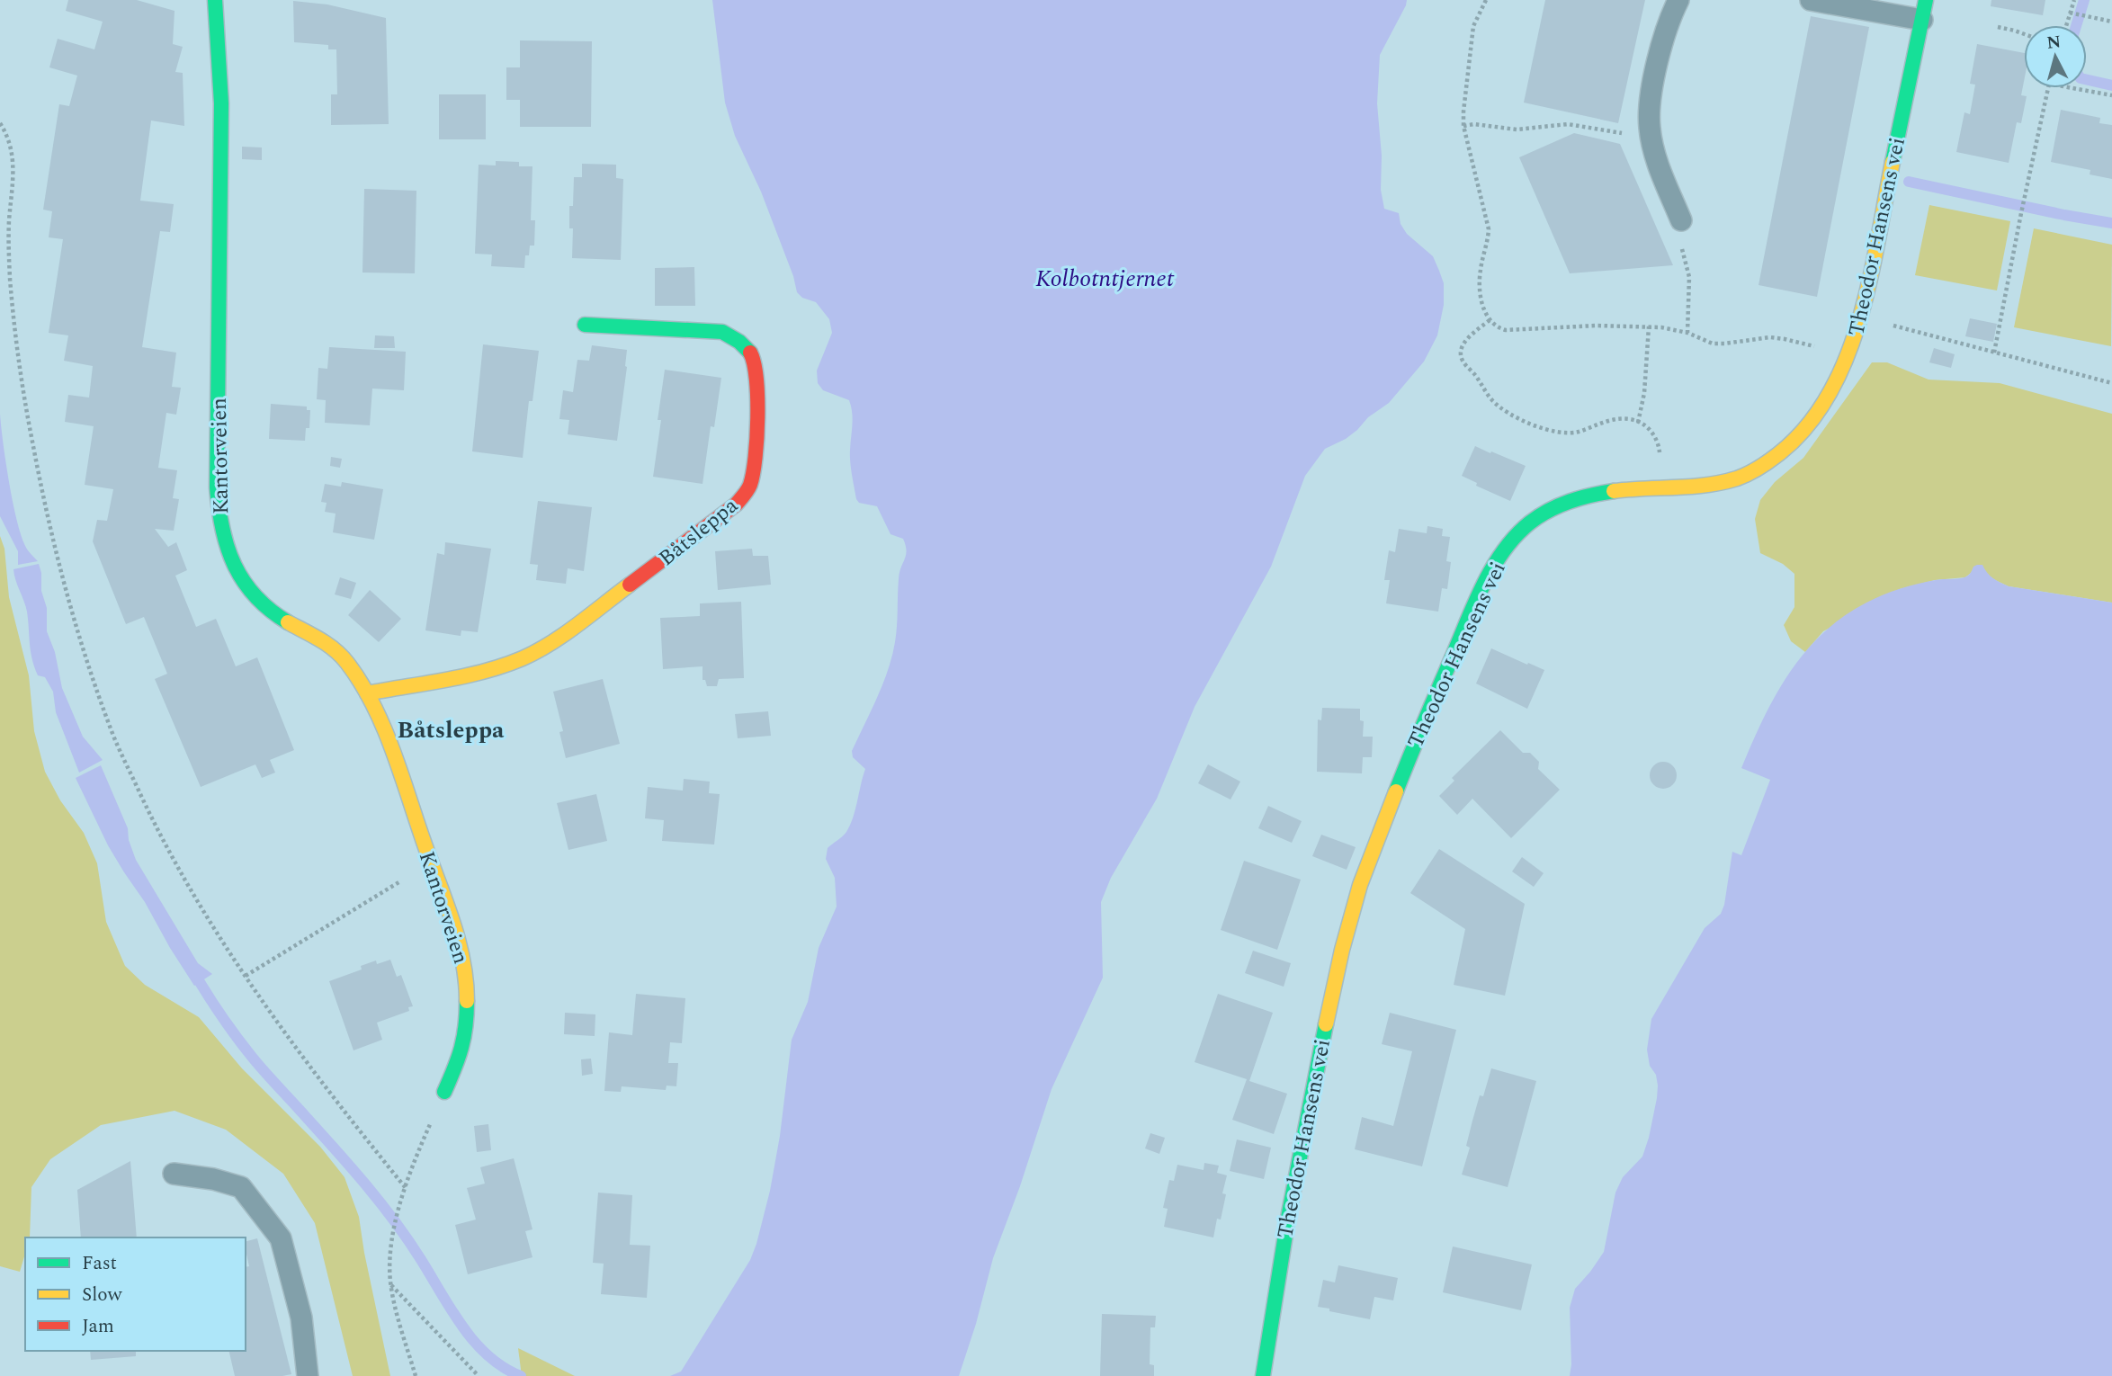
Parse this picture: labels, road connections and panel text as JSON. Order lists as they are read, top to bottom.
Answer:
{
  "streets": {
    "street": ["Theodor Hansens vei", "Kantorveien", "Båtsleppa"]
  },
  "crossings": [
    ["Kantorveien", "Båtsleppa"]
  ],
  "districts": ["Båtsleppa"],
  "water": ["Kolbotntjernet"],
  "legend": ["Fast", "Slow", "Jam"],
  "north": "top"
}
